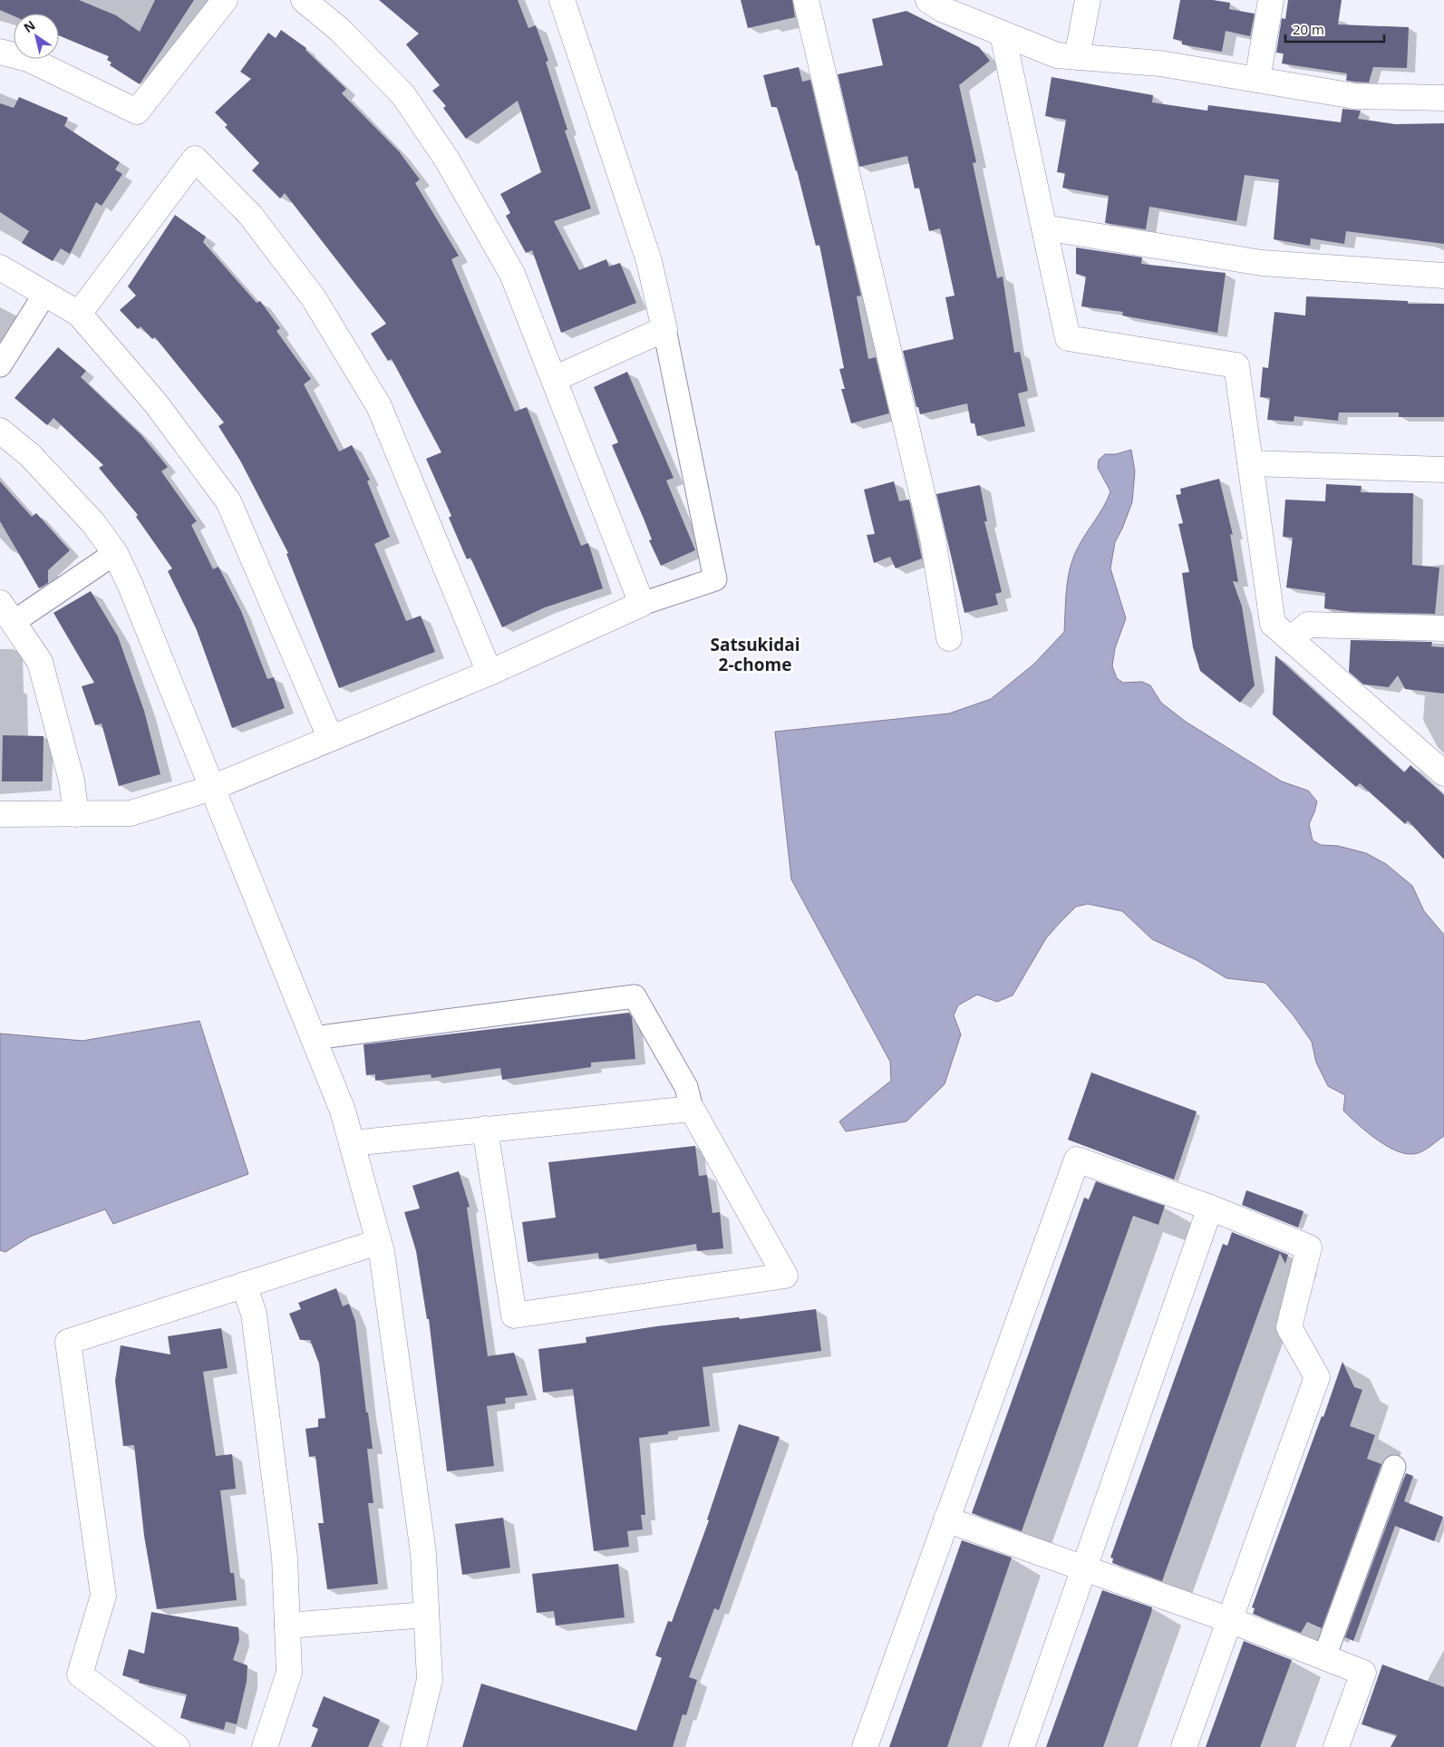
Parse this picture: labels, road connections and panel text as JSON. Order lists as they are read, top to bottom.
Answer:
{
  "districts": ["Satsukidai 2-chome"],
  "scale_bar": "20 m",
  "north": "top left"
}
